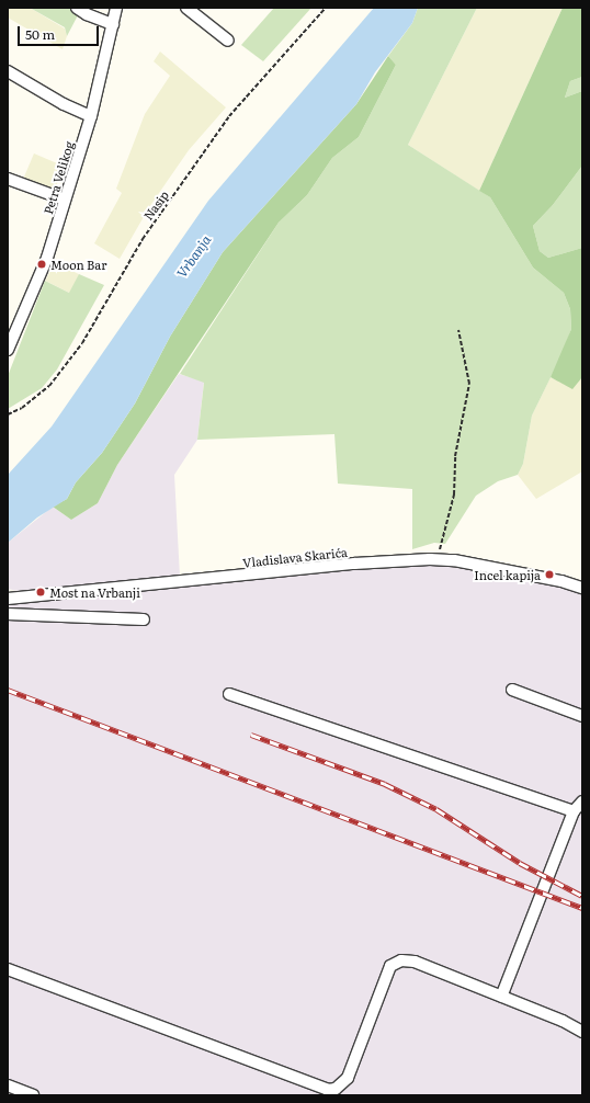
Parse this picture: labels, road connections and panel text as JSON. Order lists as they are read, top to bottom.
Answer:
{
  "streets": {
    "street": ["Petra Velikog", "Vladislava Skarića"],
    "path": ["Nasip"]
  },
  "water": ["Vrbanja"],
  "places": ["Moon Bar", "Incel kapija", "Most na Vrbanji"],
  "scale_bar": "50 m"
}
